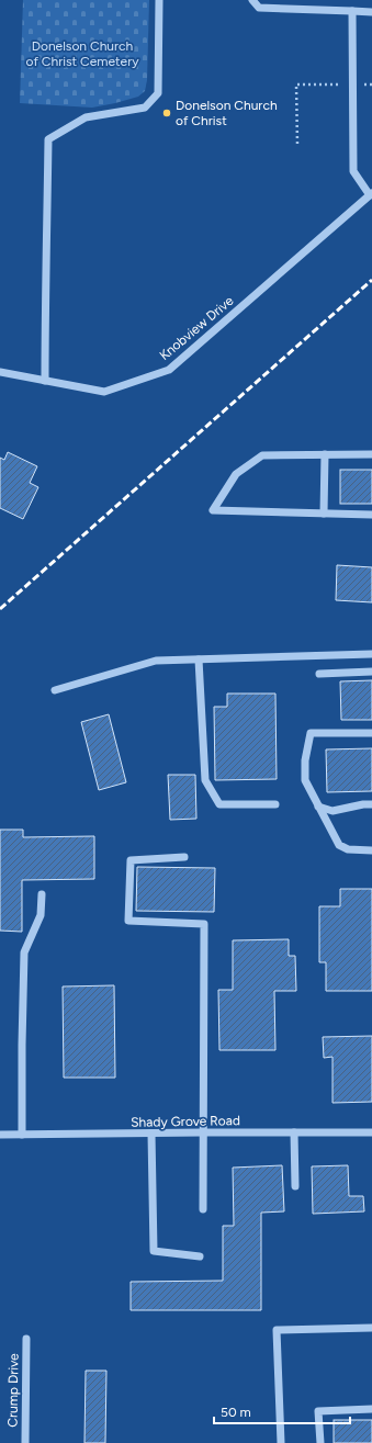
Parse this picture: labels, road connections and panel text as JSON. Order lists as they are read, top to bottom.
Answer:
{
  "streets": {
    "street": ["Knobview Drive", "Shady Grove Road", "Crump Drive"]
  },
  "parks": ["Donelson Church of Christ Cemetery"],
  "places": ["Donelson Church of Christ"],
  "scale_bar": "50 m"
}
